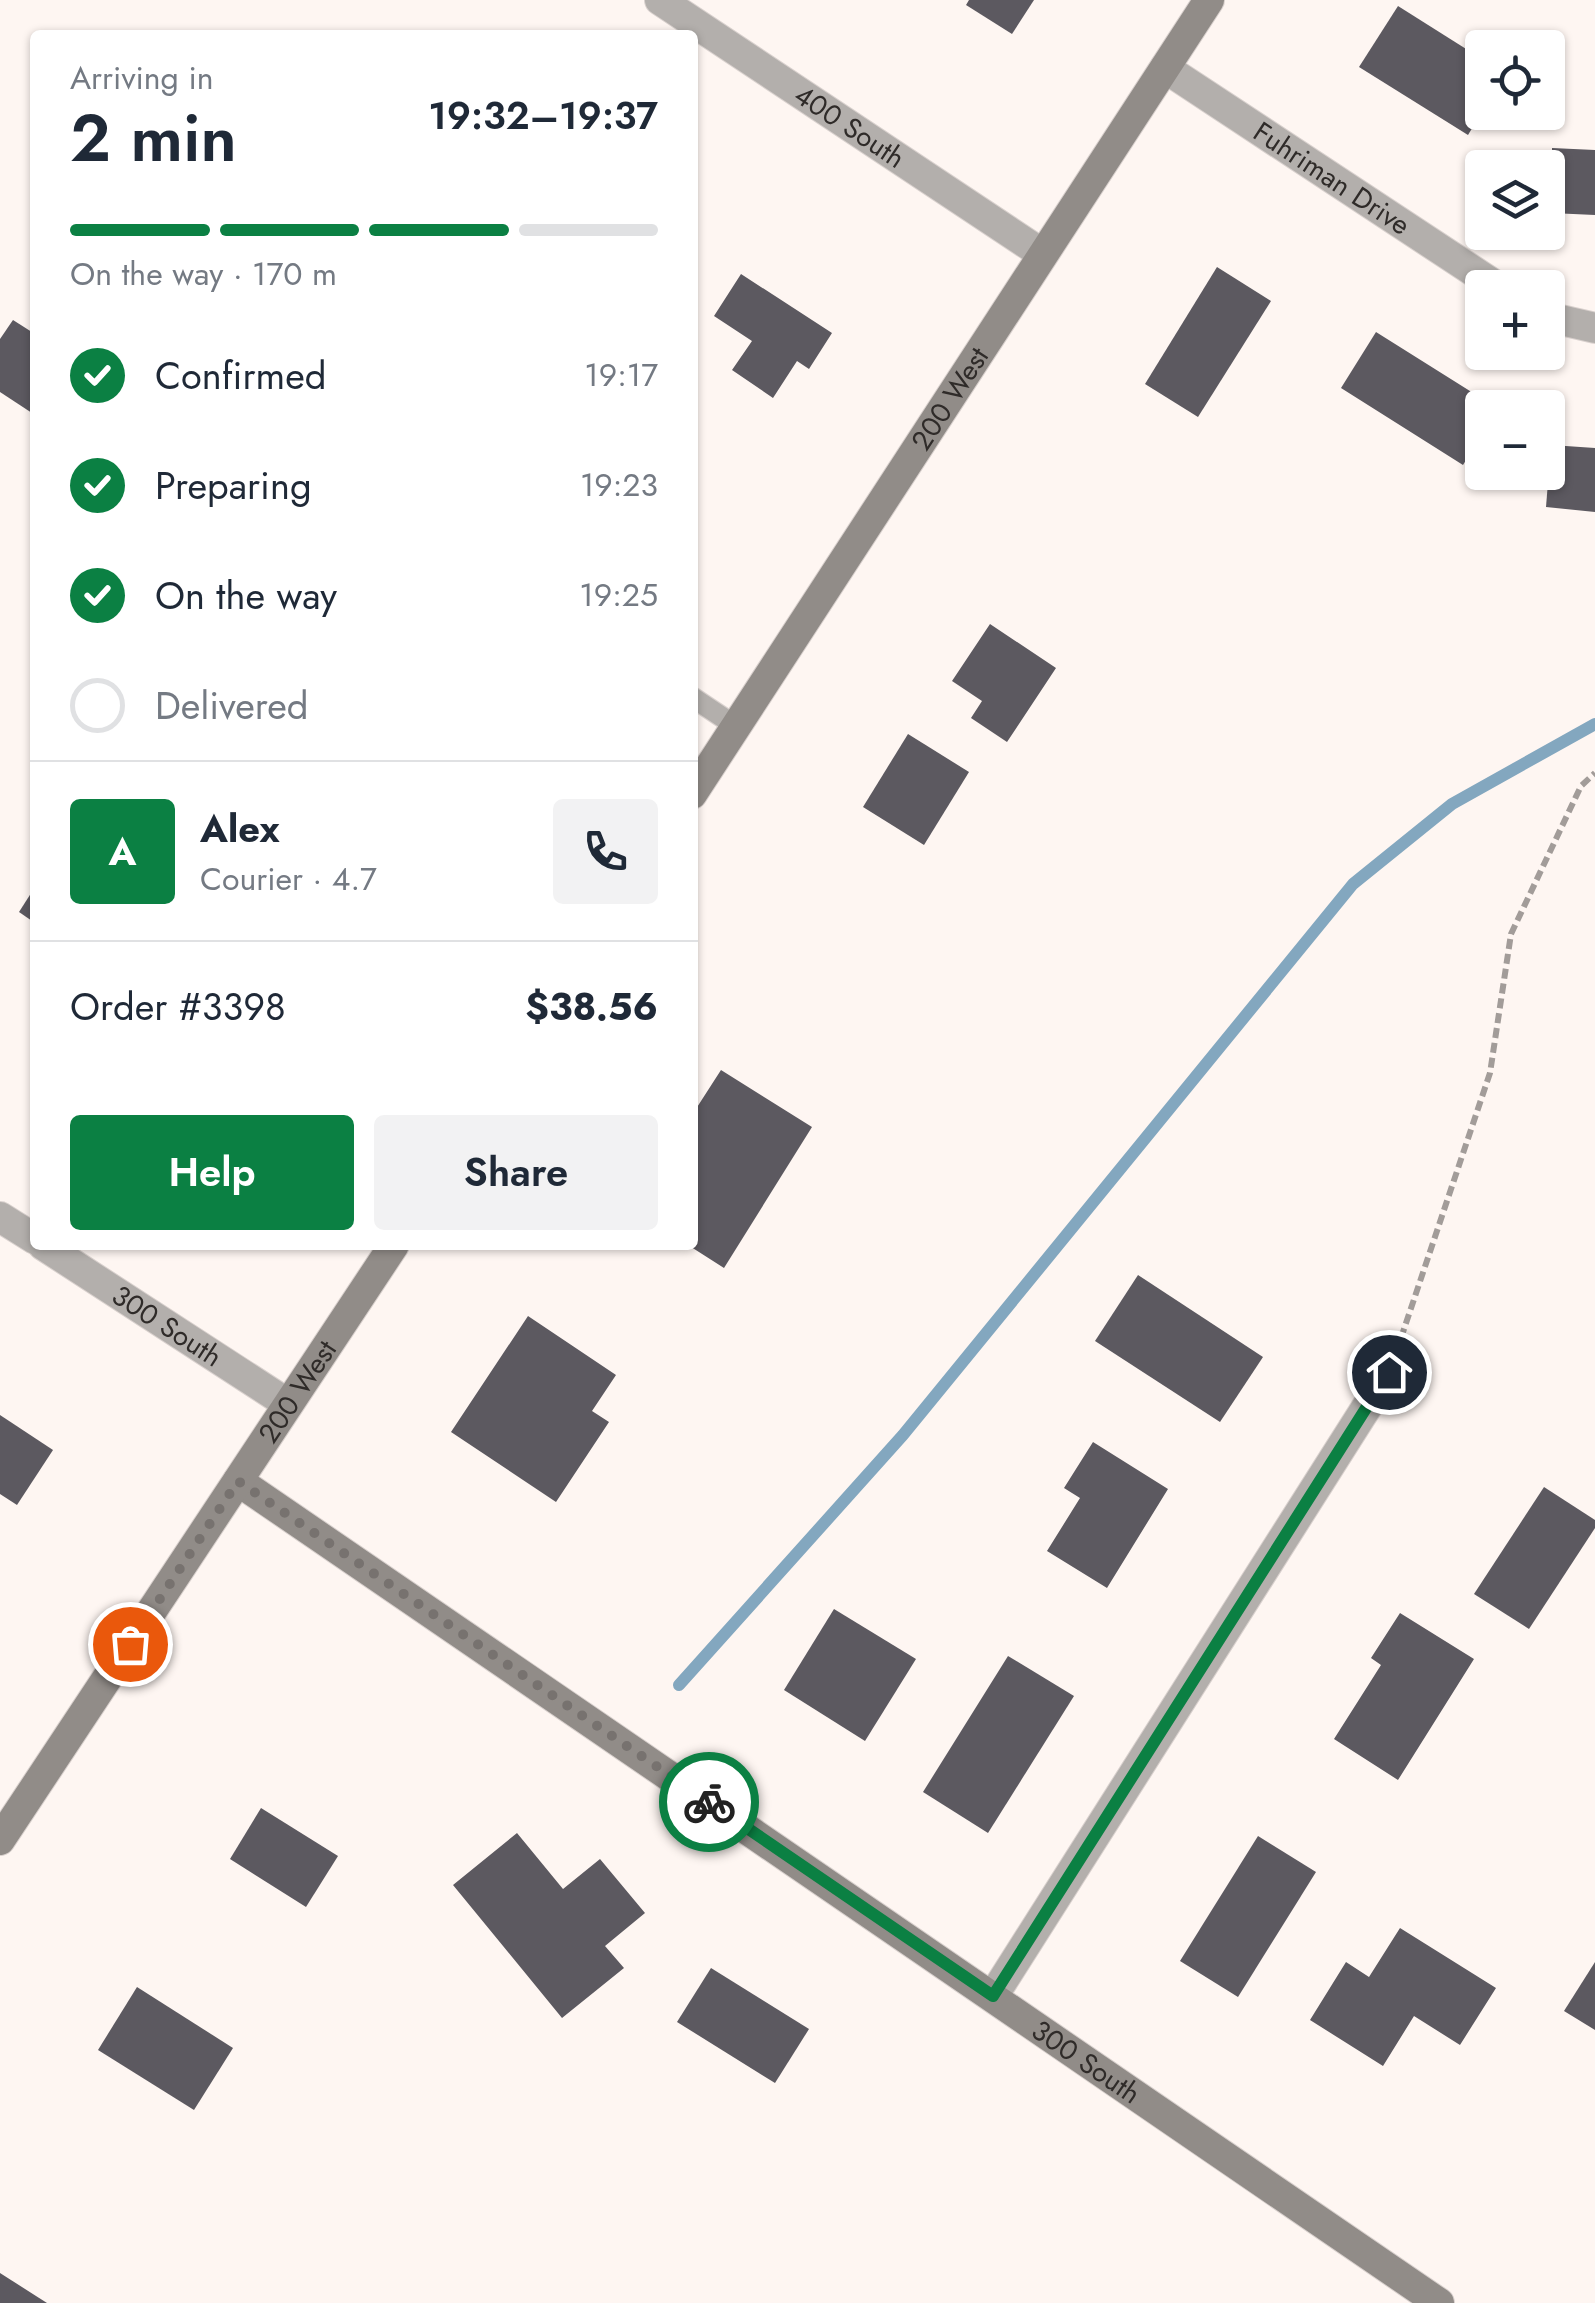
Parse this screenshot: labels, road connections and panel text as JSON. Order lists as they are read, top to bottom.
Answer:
{
  "streets": {
    "street": [
      "400 South",
      "Fuhriman Drive",
      "200 West",
      "300 South"
    ]
  },
  "crossings": [
    ["400 South", "200 West"],
    ["Fuhriman Drive", "200 West"],
    ["200 West", "300 South"]
  ],
  "page": {
    "map_buttons": ["+", "−"],
    "heading": ["2 min", "Arriving in", "19:32–19:37"],
    "panel": [
      "Alex",
      "Courier · 4.7",
      "Order #3398",
      "$38.56"
    ],
    "bar": "On the way · 170 m",
    "list": [
      ["Confirmed", "19:17"],
      ["Preparing", "19:23"],
      ["On the way", "19:25"],
      "Delivered"
    ],
    "round": "A",
    "buttons": ["Help", "Share"]
  }
}
